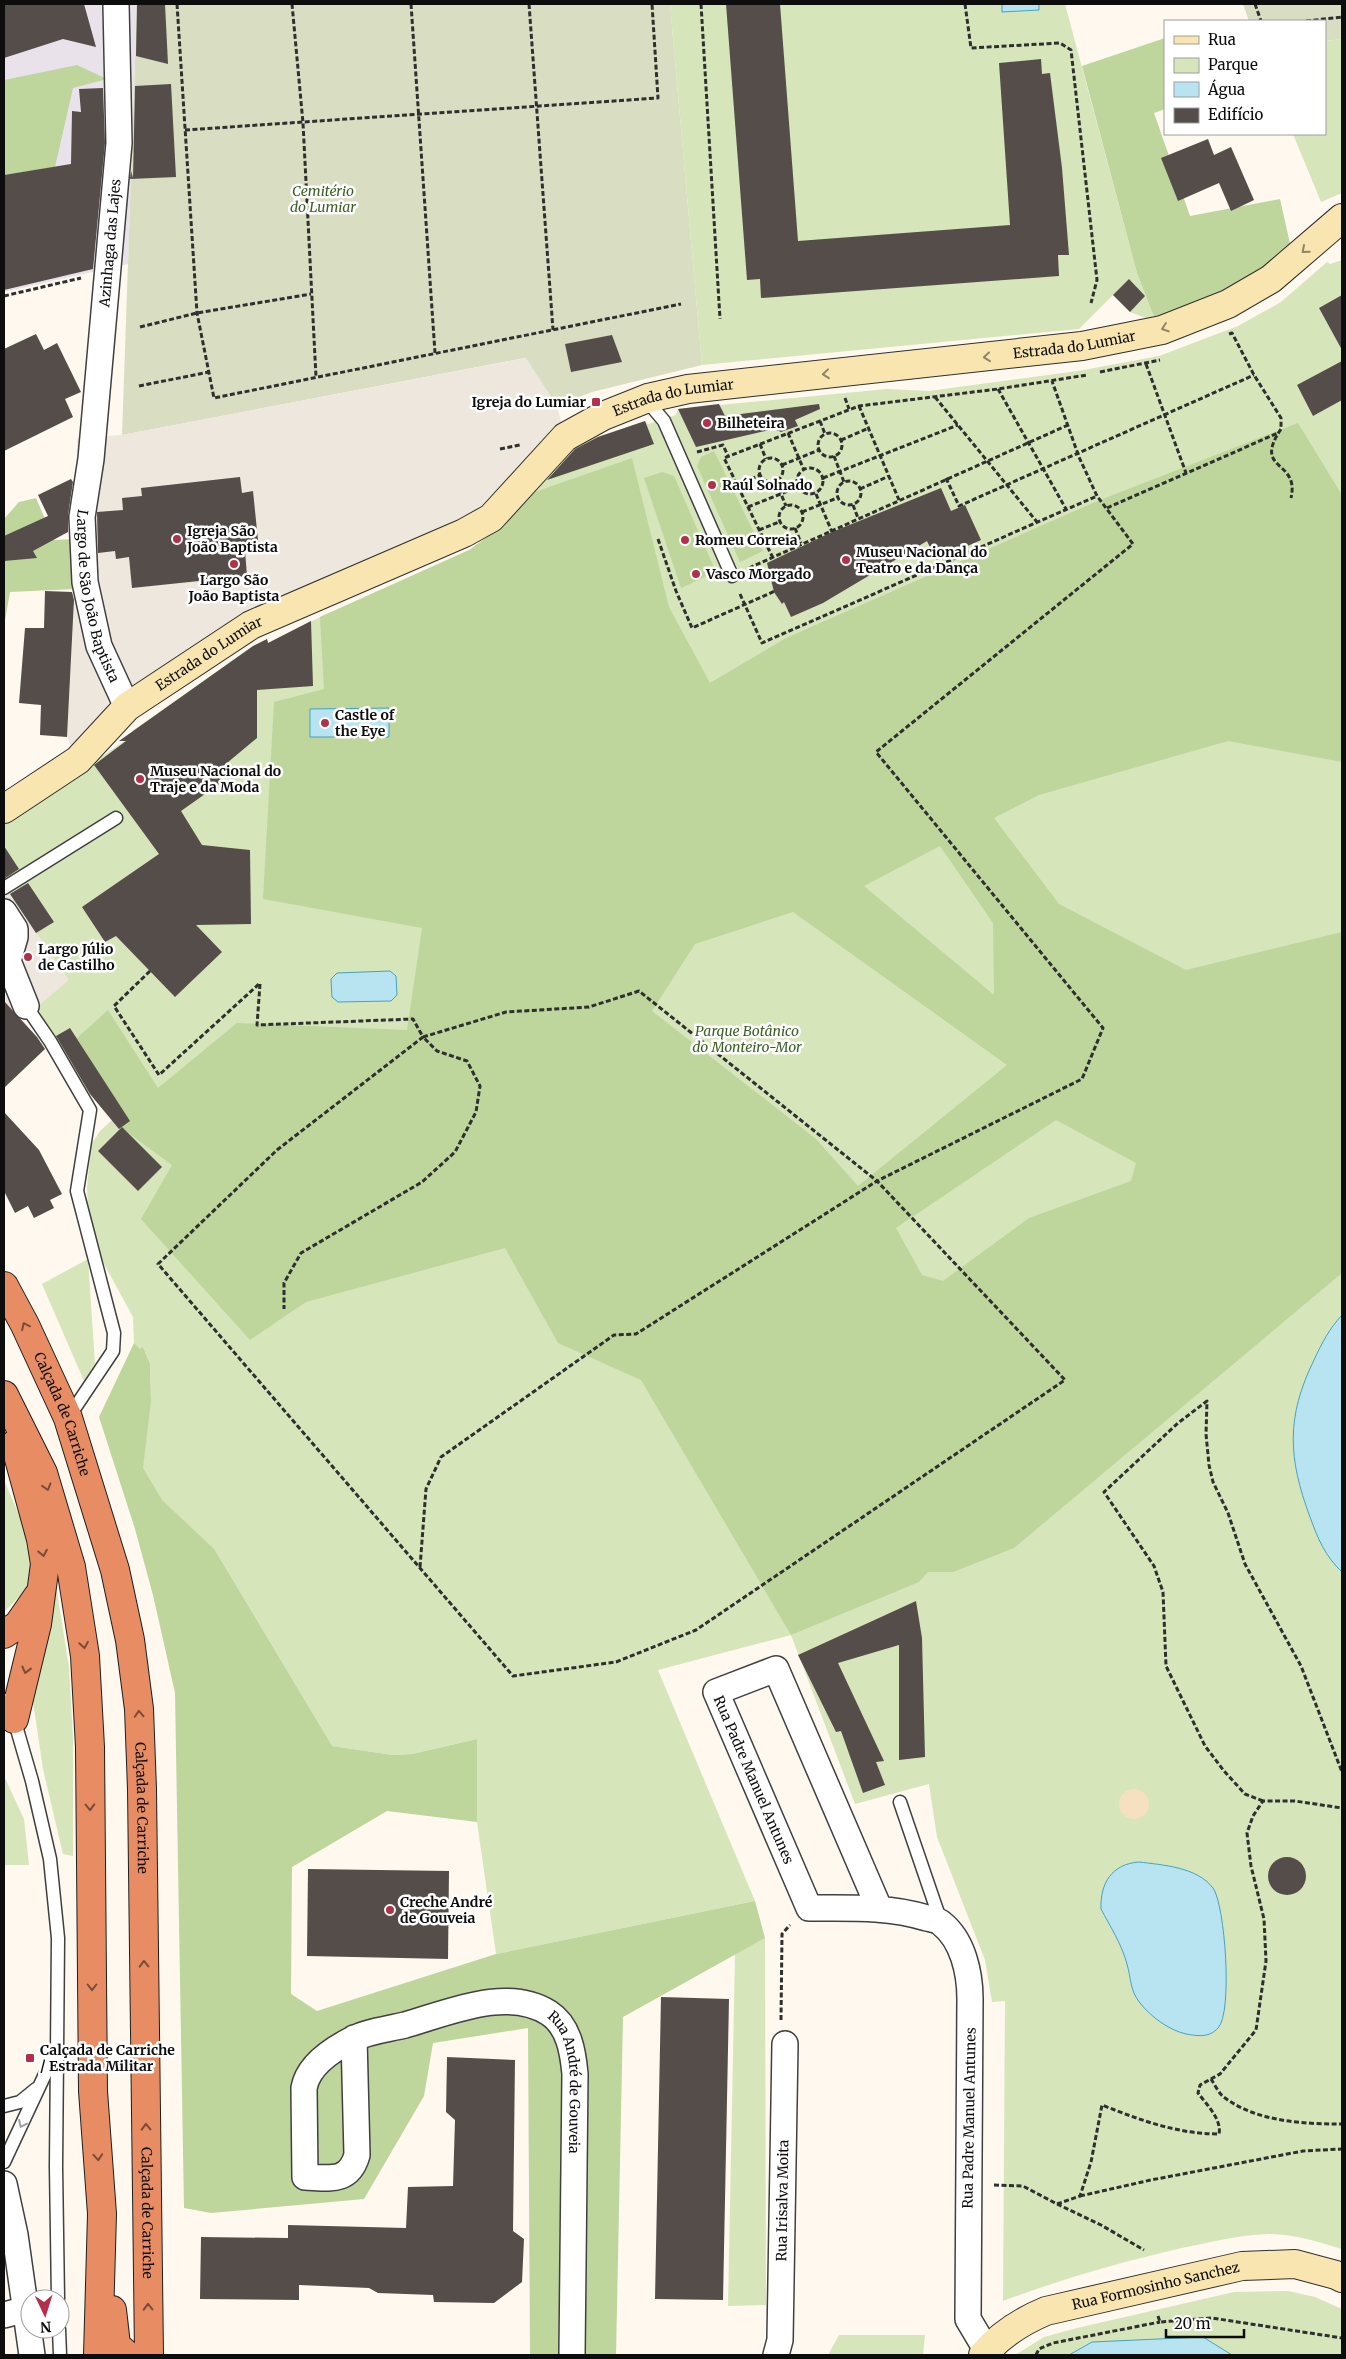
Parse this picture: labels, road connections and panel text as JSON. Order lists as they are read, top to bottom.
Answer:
{
  "streets": {
    "highway": ["Calçada de Carriche"],
    "street": [
      "Azinhaga das Lajes",
      "Estrada do Lumiar",
      "Largo de São João Baptista",
      "Rua Padre Manuel Antunes",
      "Rua André de Gouveia",
      "Rua Irisalva Moita",
      "Rua Formosinho Sanchez"
    ]
  },
  "crossings": [
    ["Azinhaga das Lajes", "Largo de São João Baptista"],
    ["Estrada do Lumiar", "Largo de São João Baptista"],
    ["Rua Padre Manuel Antunes", "Rua Formosinho Sanchez"]
  ],
  "one_way": ["Estrada do Lumiar"],
  "parks": ["Cemitério do Lumiar", "Parque Botânico do Monteiro-Mor"],
  "places": {
    "transit": ["Igreja do Lumiar", "Calçada de Carriche / Estrada Militar"],
    "other": [
      "Bilheteira",
      "Raúl Solnado",
      "Igreja São João Baptista",
      "Romeu Correia",
      "Museu Nacional do Teatro e da Dança",
      "Largo São João Baptista",
      "Vasco Morgado",
      "Castle of the Eye",
      "Museu Nacional do Traje e da Moda",
      "Largo Júlio de Castilho",
      "Creche André de Gouveia"
    ]
  },
  "legend": [
    "Rua",
    "Parque",
    "Água",
    "Edifício"
  ],
  "scale_bar": "20 m",
  "north": "bottom"
}
